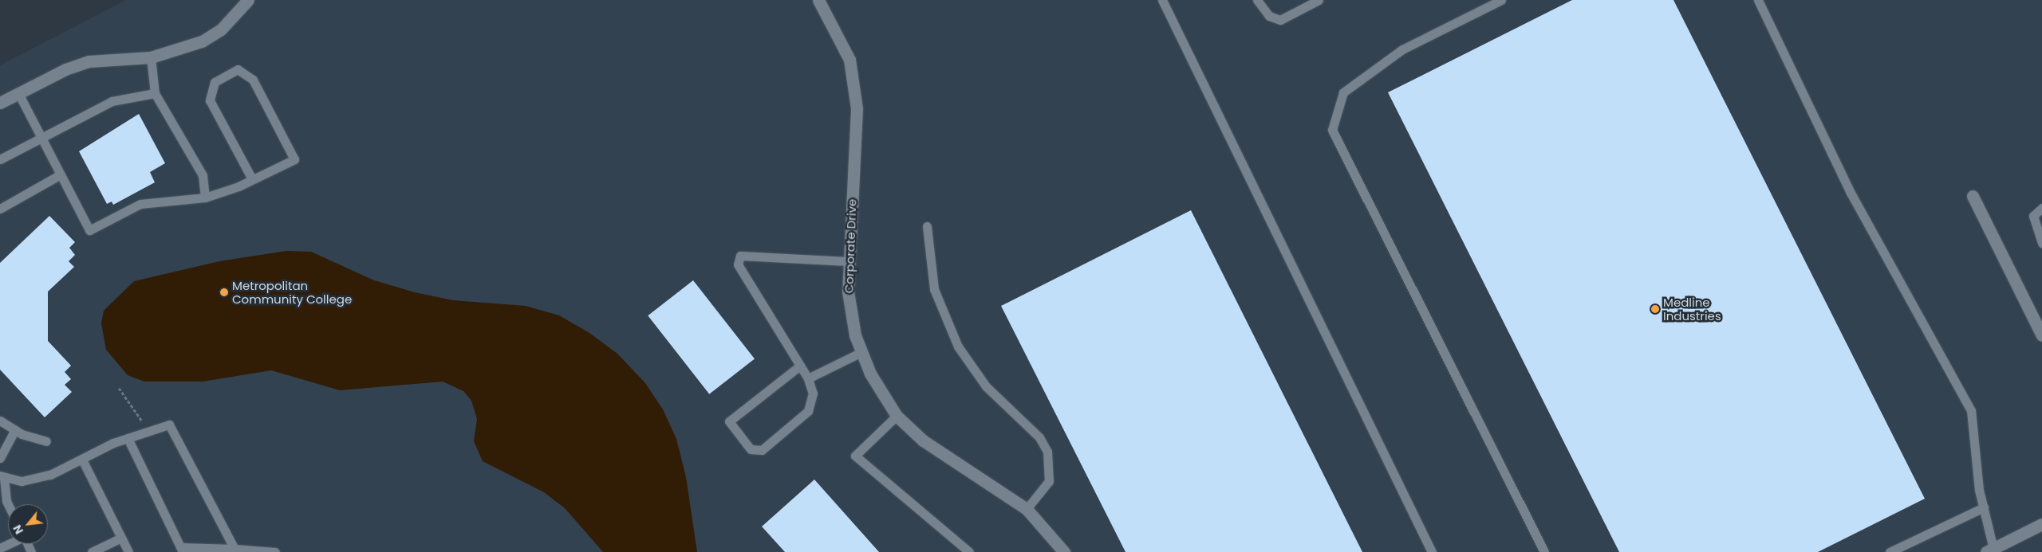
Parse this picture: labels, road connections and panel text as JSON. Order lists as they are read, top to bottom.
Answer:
{
  "streets": {
    "street": ["Corporate Drive"]
  },
  "places": ["Metropolitan Community College", "Medline Industries"],
  "north": "bottom left"
}
